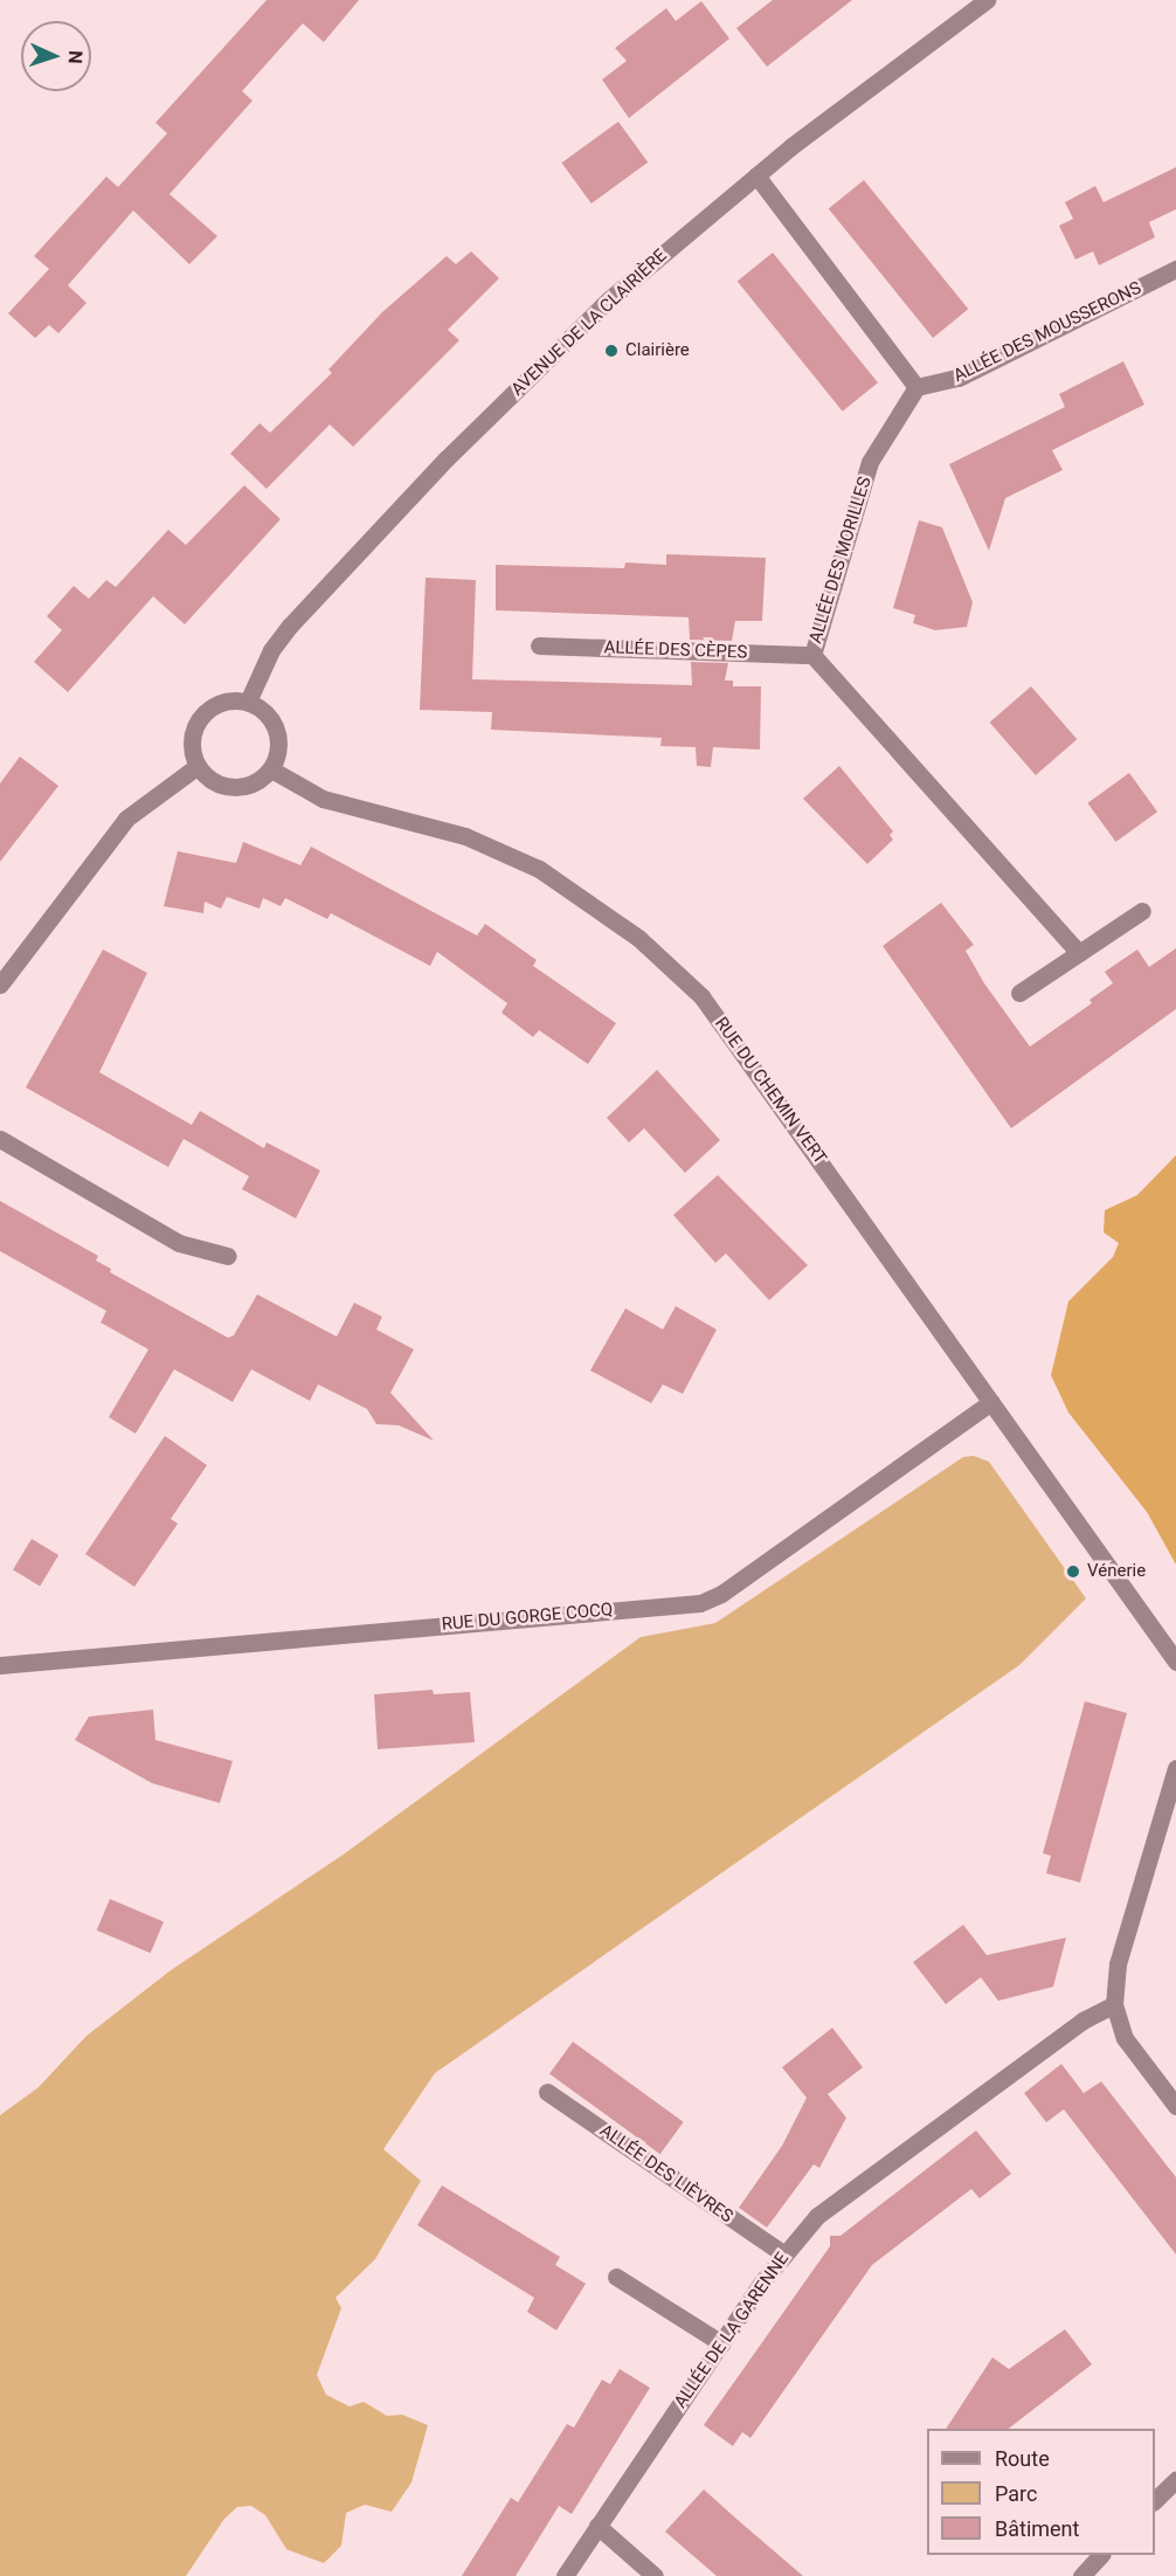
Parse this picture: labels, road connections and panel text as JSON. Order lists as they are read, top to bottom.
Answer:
{
  "streets": {
    "street": [
      "AVENUE DE LA CLAIRIÈRE",
      "ALLÉE DES MOUSSERONS",
      "ALLÉE DES MORILLES",
      "ALLÉE DES CÈPES",
      "RUE DU CHEMIN VERT",
      "RUE DU GORGE COCQ",
      "ALLÉE DES LIÈVRES",
      "ALLÉE DE LA GARENNE"
    ]
  },
  "crossings": [
    ["AVENUE DE LA CLAIRIÈRE", "RUE DU CHEMIN VERT"],
    ["ALLÉE DES MOUSSERONS", "ALLÉE DES MORILLES"],
    ["ALLÉE DES MORILLES", "ALLÉE DES CÈPES"],
    ["RUE DU CHEMIN VERT", "RUE DU GORGE COCQ"],
    ["ALLÉE DES LIÈVRES", "ALLÉE DE LA GARENNE"]
  ],
  "places": ["Clairière", "Vénerie"],
  "legend": ["Route", "Parc", "Bâtiment"],
  "north": "right"
}
